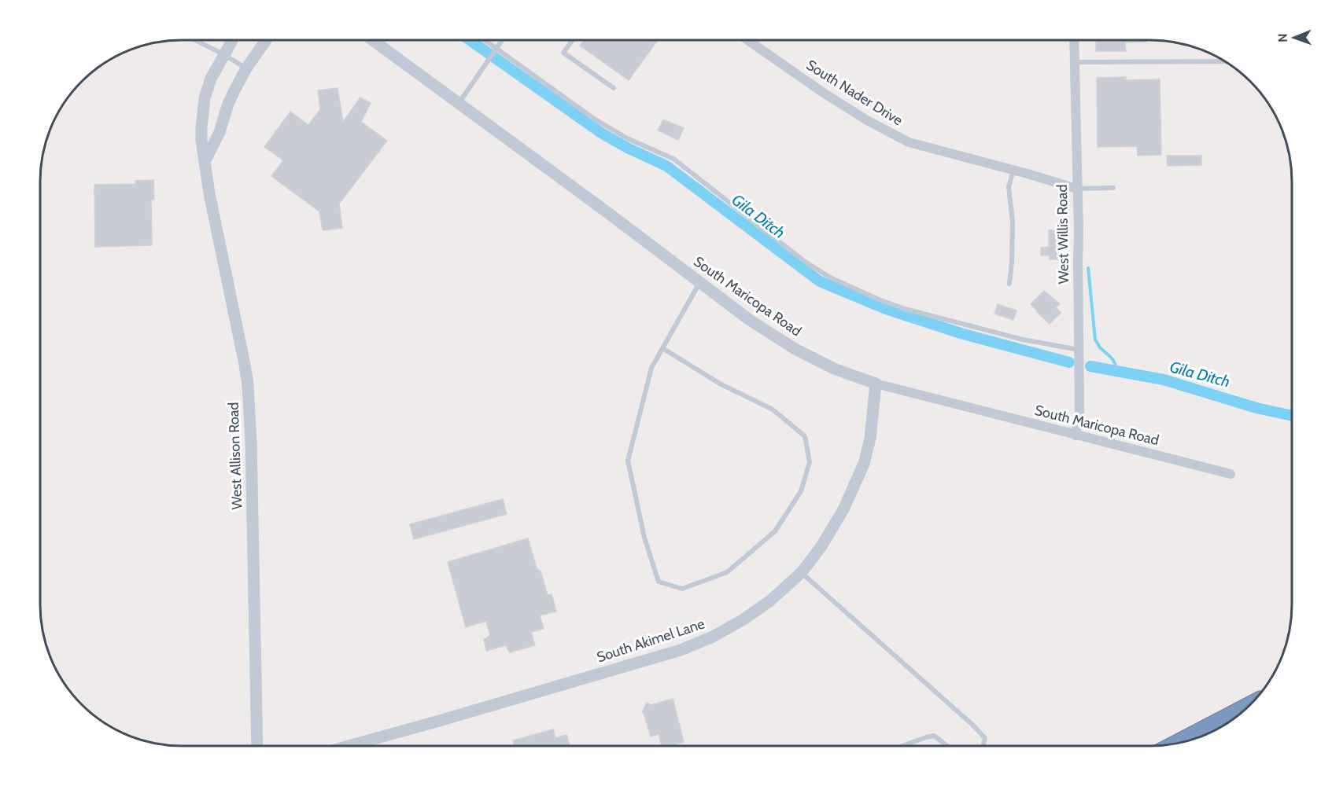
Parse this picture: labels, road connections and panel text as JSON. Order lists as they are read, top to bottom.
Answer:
{
  "streets": {
    "street": [
      "South Nader Drive",
      "West Willis Road",
      "South Maricopa Road",
      "West Allison Road",
      "South Akimel Lane"
    ]
  },
  "crossings": [
    ["South Nader Drive", "West Willis Road"],
    ["West Willis Road", "South Maricopa Road"],
    ["South Maricopa Road", "South Akimel Lane"]
  ],
  "water": ["Gila Ditch"],
  "north": "left"
}
